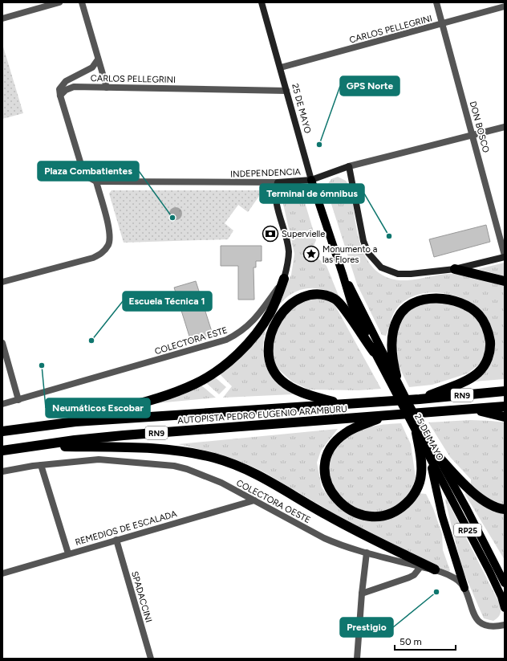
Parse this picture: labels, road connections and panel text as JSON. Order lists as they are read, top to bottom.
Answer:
{
  "streets": {
    "highway": ["RN9", "AUTOPISTA PEDRO EUGENIO ARAMBURU"],
    "main road": [
      "25 DE MAYO",
      "INDEPENDENCIA",
      "COLECTORA ESTE",
      "RP25"
    ],
    "street": [
      "CARLOS PELLEGRINI",
      "DON BOSCO",
      "COLECTORA OESTE",
      "REMEDIOS DE ESCALADA",
      "SPADACCINI"
    ]
  },
  "crossings": [
    ["CARLOS PELLEGRINI", "25 DE MAYO"],
    ["CARLOS PELLEGRINI", "DON BOSCO"],
    ["25 DE MAYO", "INDEPENDENCIA"],
    ["DON BOSCO", "INDEPENDENCIA"],
    ["INDEPENDENCIA", "COLECTORA ESTE"],
    ["COLECTORA OESTE", "REMEDIOS DE ESCALADA"],
    ["REMEDIOS DE ESCALADA", "SPADACCINI"]
  ],
  "places": {
    "other": [
      "GPS Norte",
      "Plaza Combatientes",
      "Terminal de ómnibus",
      "Escuela Técnica 1",
      "Neumáticos Escobar",
      "Prestigio"
    ],
    "bank": ["Supervielle"],
    "place": ["Monumento a las Flores"]
  },
  "scale_bar": "50 m"
}
